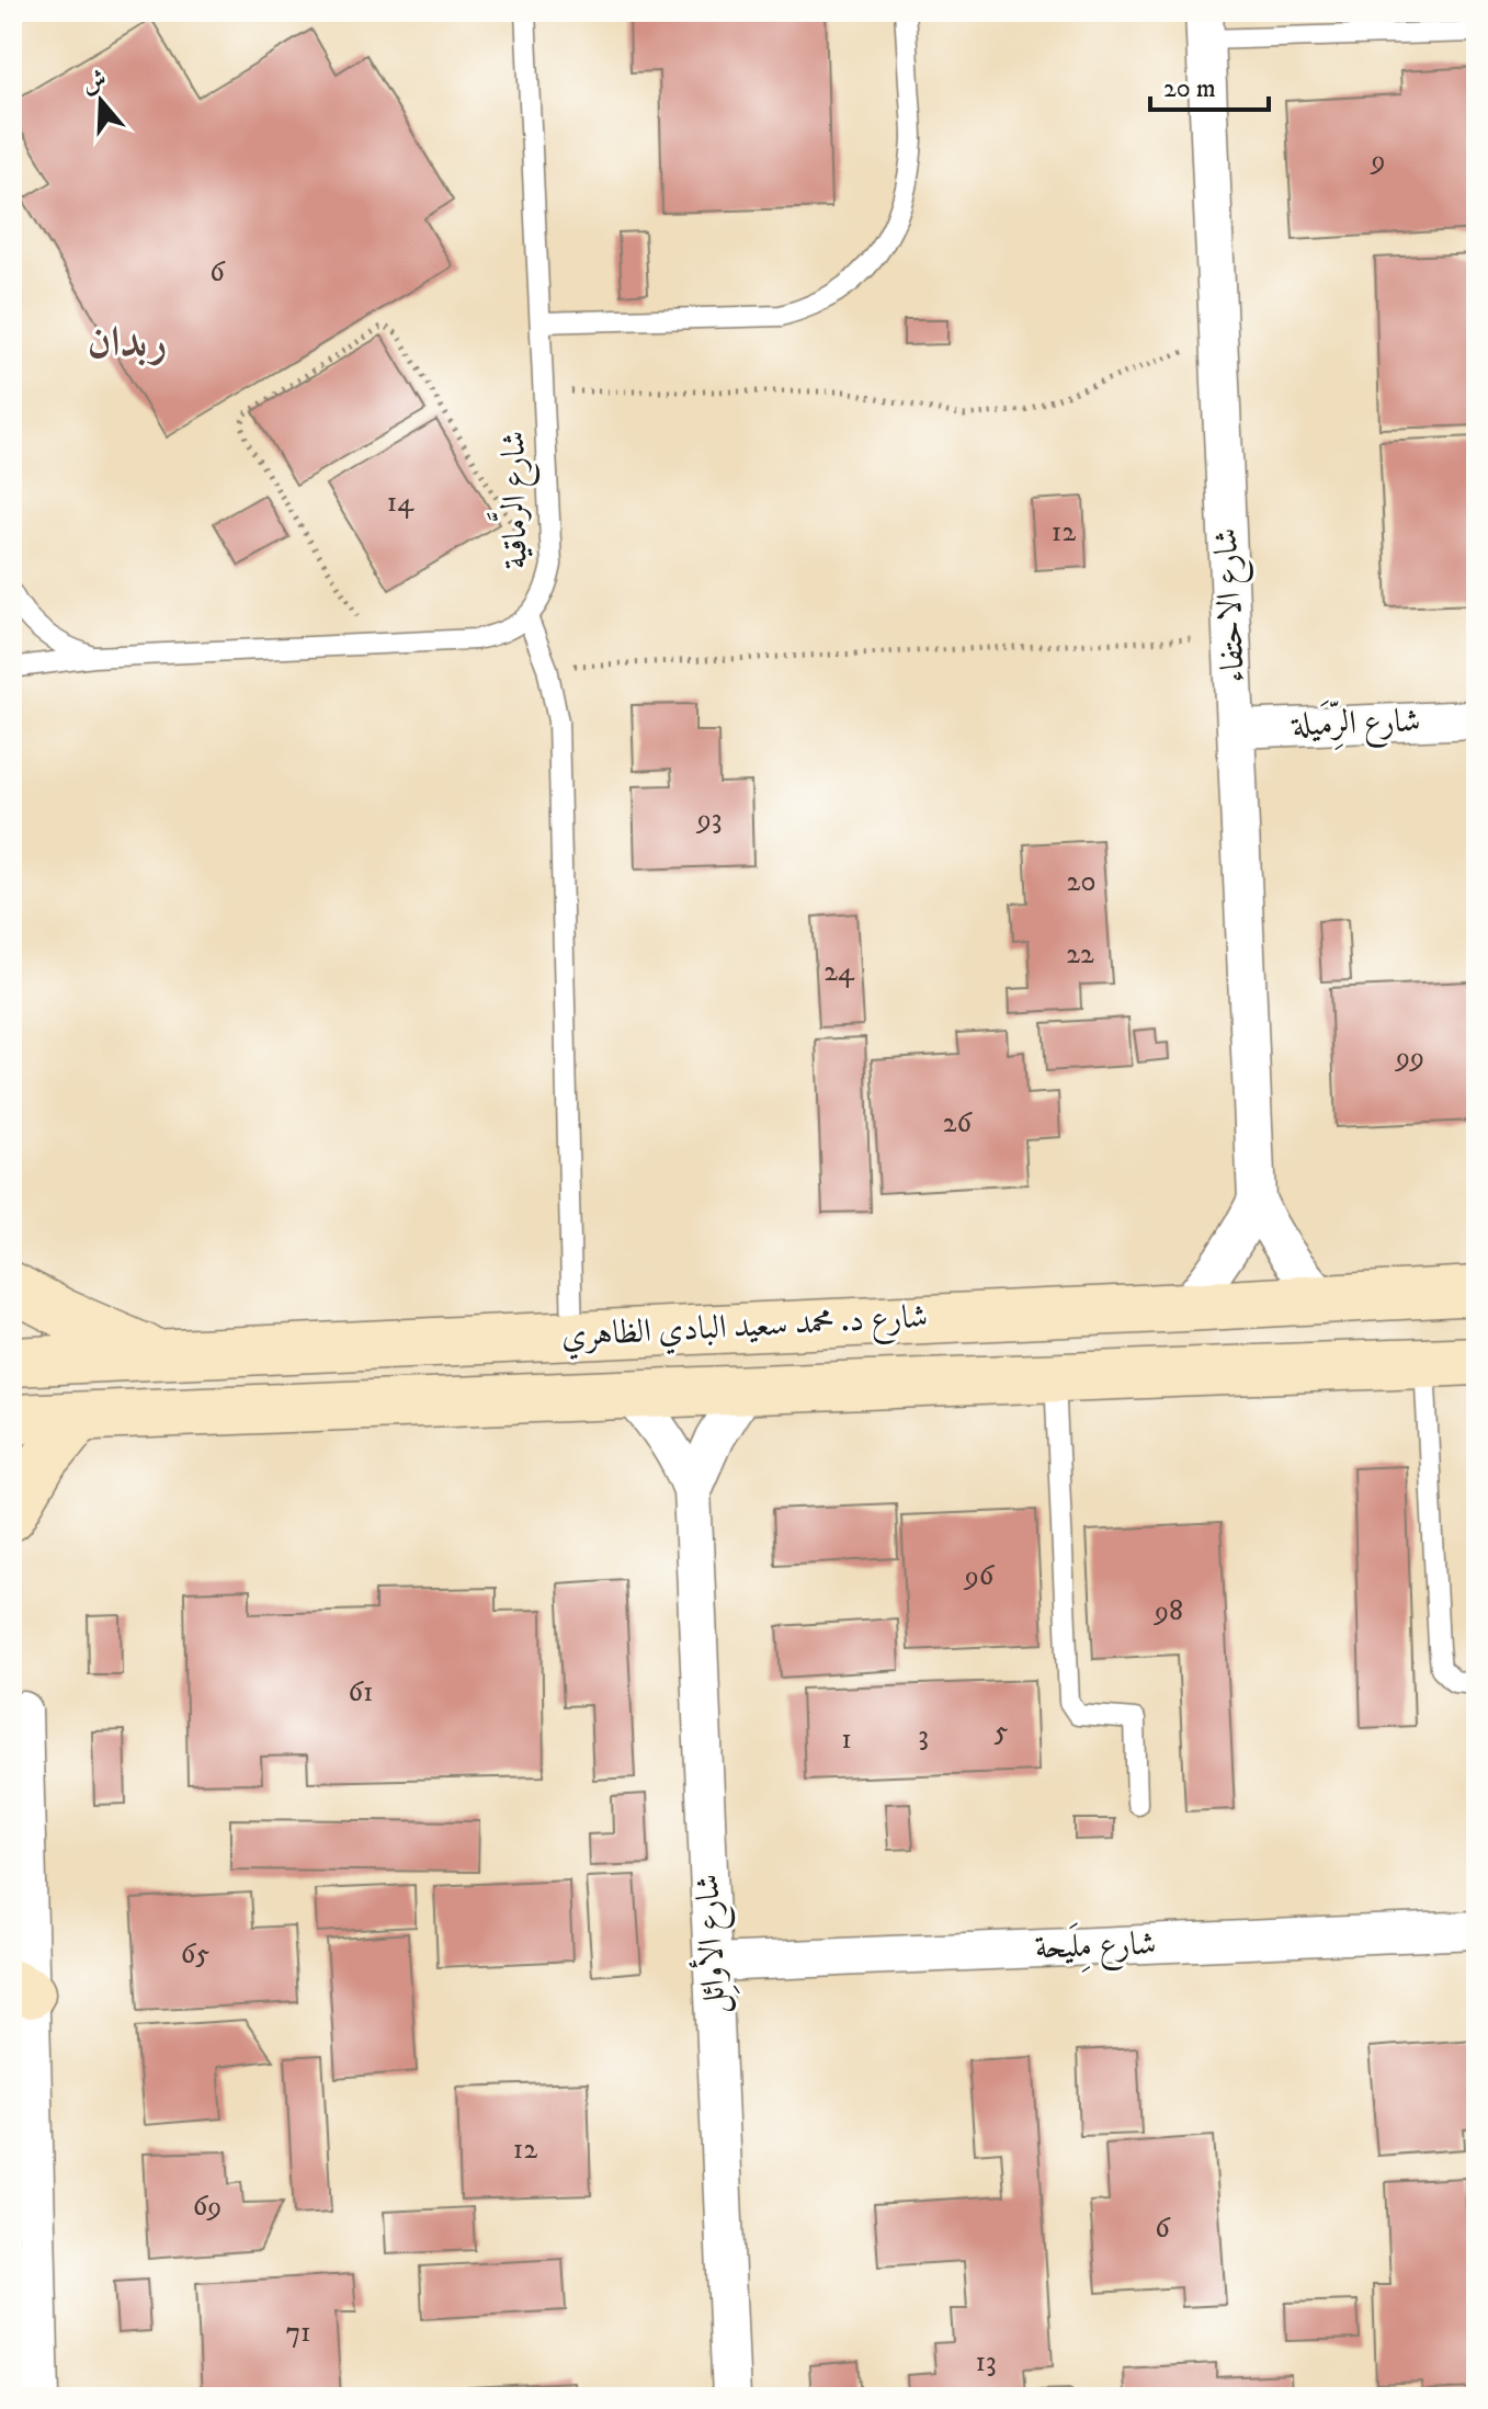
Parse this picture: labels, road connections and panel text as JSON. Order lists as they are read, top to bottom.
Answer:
{
  "streets": {
    "street": [
      "شارع الاحتفاء",
      "شارع الرِّمَيلة",
      "شارع د. محمد سعيد البادي الظاهري",
      "شارع الأوائِل",
      "شارع مِلَيحة"
    ],
    "lane": ["شارع الرَّماقية"]
  },
  "crossings": [
    ["شارع الاحتفاء", "شارع الرِّمَيلة"],
    ["شارع الاحتفاء", "شارع د. محمد سعيد البادي الظاهري"],
    ["شارع د. محمد سعيد البادي الظاهري", "شارع الأوائِل"],
    ["شارع الأوائِل", "شارع مِلَيحة"]
  ],
  "districts": ["ربدان"],
  "house_numbers": [
    "9",
    "6",
    "14",
    "12",
    "93",
    "20",
    "22",
    "24",
    "99",
    "26",
    "96",
    "98",
    "61",
    "5",
    "3",
    "1",
    "65",
    "12",
    "69",
    "6",
    "71",
    "13"
  ],
  "scale_bar": "20 m",
  "north": "top"
}
